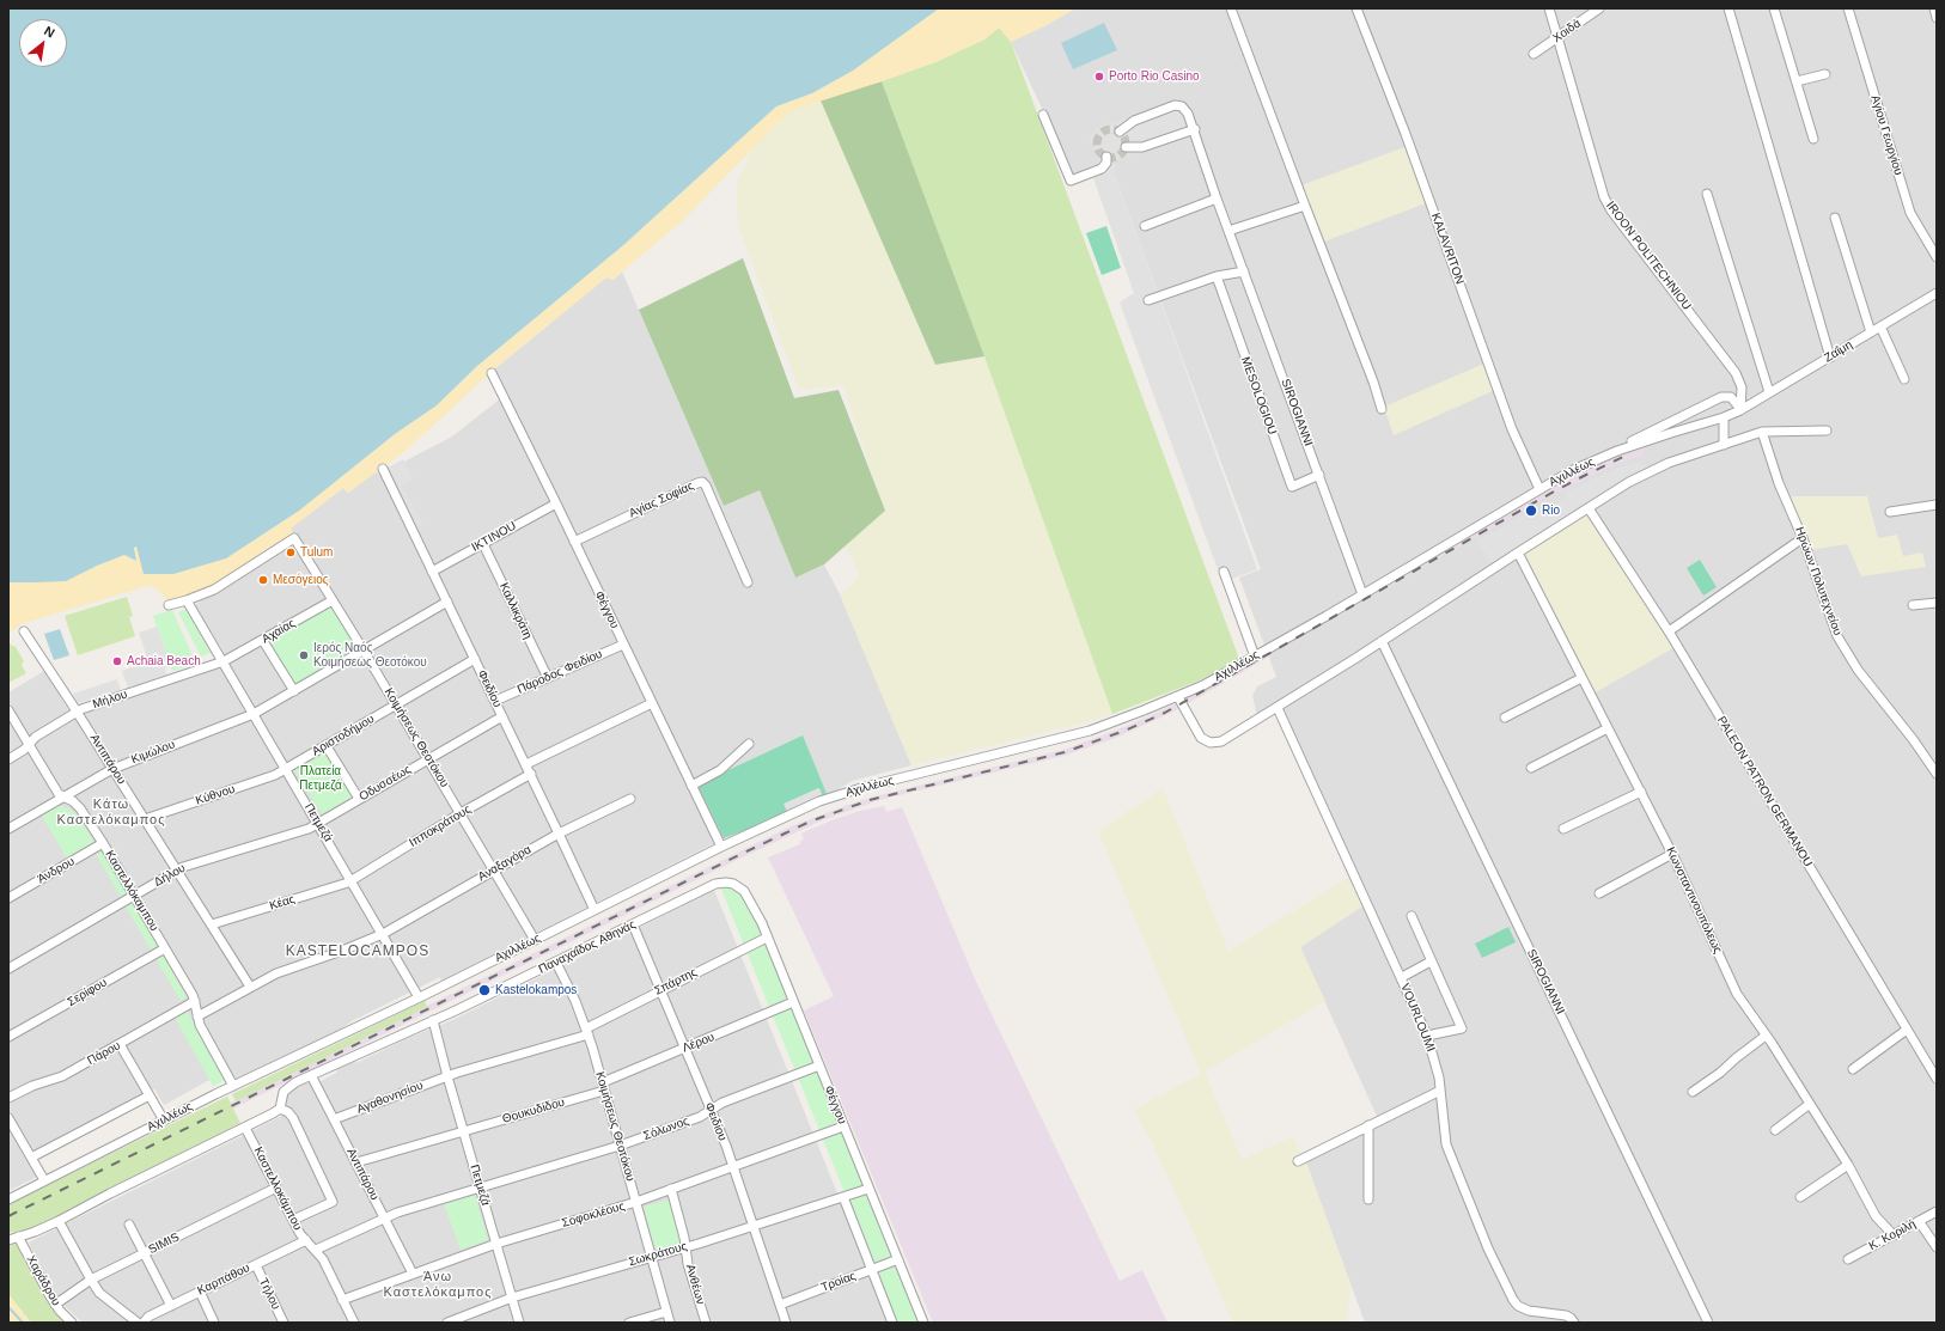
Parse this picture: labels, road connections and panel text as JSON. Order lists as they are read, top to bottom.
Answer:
{
  "streets": {
    "street": [
      "Χοιδά",
      "Αγίου Γεωργίου",
      "KALAVRITON",
      "IROON POLITECHNIOU",
      "Ζαΐμη",
      "MESOLOGIOU",
      "SIROGIANNI",
      "Αχιλλέως",
      "Αγίας Σοφίας",
      "IKTINOU",
      "Ηρώων Πολυτεχνείου",
      "Φέγγου",
      "Καλλικράτη",
      "Αχαίας",
      "Πάροδος Φειδίου",
      "Φειδίου",
      "Μήλου",
      "Αριστοδήμου",
      "Κοιμήσεως Θεοτόκου",
      "Κιμώλου",
      "Αντιπάρου",
      "Οδυσσέως",
      "PALEON PATRON GERMANOU",
      "Κύθνου",
      "Πετμεζά",
      "Ιπποκράτους",
      "Αναξαγόρα",
      "Άνδρου",
      "Δήλου",
      "Καστελλόκαμπου",
      "Κωνσταντινουπόλεως",
      "Κέας",
      "Παναχαΐδος Αθηνάς",
      "Σπάρτης",
      "Σερίφου",
      "VOURLOUMI",
      "Λέρου",
      "Πάρου",
      "Αγαθονησίου",
      "Θουκυδίδου",
      "Σόλωνος",
      "Καστελλοκάμπου",
      "Σοφοκλέους",
      "Κ. Κοριλή",
      "SIMIS",
      "Σωκράτους",
      "Καρπάθου",
      "Χαράδρου",
      "Τροίας",
      "Ανθέων",
      "Τήλου"
    ]
  },
  "crossings": [
    ["Χοιδά", "IROON POLITECHNIOU"],
    ["KALAVRITON", "Αχιλλέως"],
    ["IROON POLITECHNIOU", "Ζαΐμη"],
    ["IROON POLITECHNIOU", "Αχιλλέως"],
    ["Ζαΐμη", "Αχιλλέως"],
    ["MESOLOGIOU", "SIROGIANNI"],
    ["SIROGIANNI", "Αχιλλέως"],
    ["Αχιλλέως", "Φέγγου"],
    ["Αχιλλέως", "Φειδίου"],
    ["Αχιλλέως", "Κοιμήσεως Θεοτόκου"],
    ["Αχιλλέως", "Πετμεζά"],
    ["Αχιλλέως", "Καστελλόκαμπου"],
    ["Αγίας Σοφίας", "Φέγγου"],
    ["IKTINOU", "Φέγγου"],
    ["IKTINOU", "Καλλικράτη"],
    ["IKTINOU", "Φειδίου"],
    ["Φέγγου", "Πάροδος Φειδίου"],
    ["Φέγγου", "Παναχαΐδος Αθηνάς"],
    ["Φέγγου", "Σπάρτης"],
    ["Φέγγου", "Λέρου"],
    ["Φέγγου", "Σόλωνος"],
    ["Φέγγου", "Σοφοκλέους"],
    ["Φέγγου", "Σωκράτους"],
    ["Φέγγου", "Τροίας"],
    ["Καλλικράτη", "Πάροδος Φειδίου"],
    ["Αχαίας", "Μήλου"],
    ["Αχαίας", "Κοιμήσεως Θεοτόκου"],
    ["Αχαίας", "Πετμεζά"],
    ["Πάροδος Φειδίου", "Φειδίου"],
    ["Φειδίου", "Αριστοδήμου"],
    ["Φειδίου", "Κιμώλου"],
    ["Φειδίου", "Οδυσσέως"],
    ["Φειδίου", "Ιπποκράτους"],
    ["Φειδίου", "Αναξαγόρα"],
    ["Φειδίου", "Παναχαΐδος Αθηνάς"],
    ["Φειδίου", "Σπάρτης"],
    ["Φειδίου", "Λέρου"],
    ["Φειδίου", "Σόλωνος"],
    ["Φειδίου", "Σοφοκλέους"],
    ["Φειδίου", "Σωκράτους"],
    ["Φειδίου", "Τροίας"],
    ["Μήλου", "Αντιπάρου"],
    ["Μήλου", "Πετμεζά"],
    ["Αριστοδήμου", "Κοιμήσεως Θεοτόκου"],
    ["Αριστοδήμου", "Κύθνου"],
    ["Αριστοδήμου", "Πετμεζά"],
    ["Κοιμήσεως Θεοτόκου", "Κιμώλου"],
    ["Κοιμήσεως Θεοτόκου", "Οδυσσέως"],
    ["Κοιμήσεως Θεοτόκου", "Πετμεζά"],
    ["Κοιμήσεως Θεοτόκου", "Ιπποκράτους"],
    ["Κοιμήσεως Θεοτόκου", "Αναξαγόρα"],
    ["Κοιμήσεως Θεοτόκου", "Παναχαΐδος Αθηνάς"],
    ["Κοιμήσεως Θεοτόκου", "Σπάρτης"],
    ["Κοιμήσεως Θεοτόκου", "Λέρου"],
    ["Κοιμήσεως Θεοτόκου", "Θουκυδίδου"],
    ["Κοιμήσεως Θεοτόκου", "Σόλωνος"],
    ["Κοιμήσεως Θεοτόκου", "Σοφοκλέους"],
    ["Κοιμήσεως Θεοτόκου", "Σωκράτους"],
    ["Κιμώλου", "Αντιπάρου"],
    ["Κιμώλου", "Πετμεζά"],
    ["Αντιπάρου", "Κύθνου"],
    ["Αντιπάρου", "Δήλου"],
    ["Αντιπάρου", "Κέας"],
    ["Αντιπάρου", "Παναχαΐδος Αθηνάς"],
    ["Αντιπάρου", "Αγαθονησίου"],
    ["Αντιπάρου", "Σοφοκλέους"],
    ["Οδυσσέως", "Πετμεζά"],
    ["Οδυσσέως", "Δήλου"],
    ["Κύθνου", "Πετμεζά"],
    ["Πετμεζά", "Ιπποκράτους"],
    ["Πετμεζά", "Αναξαγόρα"],
    ["Πετμεζά", "Δήλου"],
    ["Πετμεζά", "Κέας"],
    ["Πετμεζά", "Παναχαΐδος Αθηνάς"],
    ["Πετμεζά", "Σπάρτης"],
    ["Πετμεζά", "Αγαθονησίου"],
    ["Πετμεζά", "Θουκυδίδου"],
    ["Πετμεζά", "Σόλωνος"],
    ["Πετμεζά", "Σοφοκλέους"],
    ["Πετμεζά", "Σωκράτους"],
    ["Ιπποκράτους", "Κέας"],
    ["Άνδρου", "Καστελλόκαμπου"],
    ["Δήλου", "Καστελλόκαμπου"],
    ["Καστελλόκαμπου", "Σερίφου"],
    ["Καστελλόκαμπου", "Πάρου"],
    ["Κωνσταντινουπόλεως", "Κ. Κοριλή"],
    ["Σπάρτης", "Αγαθονησίου"],
    ["Λέρου", "Θουκυδίδου"],
    ["Καστελλοκάμπου", "Σοφοκλέους"],
    ["Καστελλοκάμπου", "SIMIS"],
    ["Καστελλοκάμπου", "Καρπάθου"],
    ["Σοφοκλέους", "Ανθέων"],
    ["SIMIS", "Χαράδρου"],
    ["Σωκράτους", "Ανθέων"],
    ["Καρπάθου", "Τήλου"]
  ],
  "districts": ["Κάτω Καστελόκαμπος", "KASTELOCAMPOS", "Άνω Καστελόκαμπος"],
  "parks": ["Πλατεία Πετμεζά"],
  "places": [
    "Porto Rio Casino",
    "Rio",
    "Tulum",
    "Μεσόγειος",
    "Ιερός Ναός Κοιμήσεως Θεοτόκου",
    "Achaia Beach",
    "Kastelokampos"
  ],
  "north": "top right"
}
